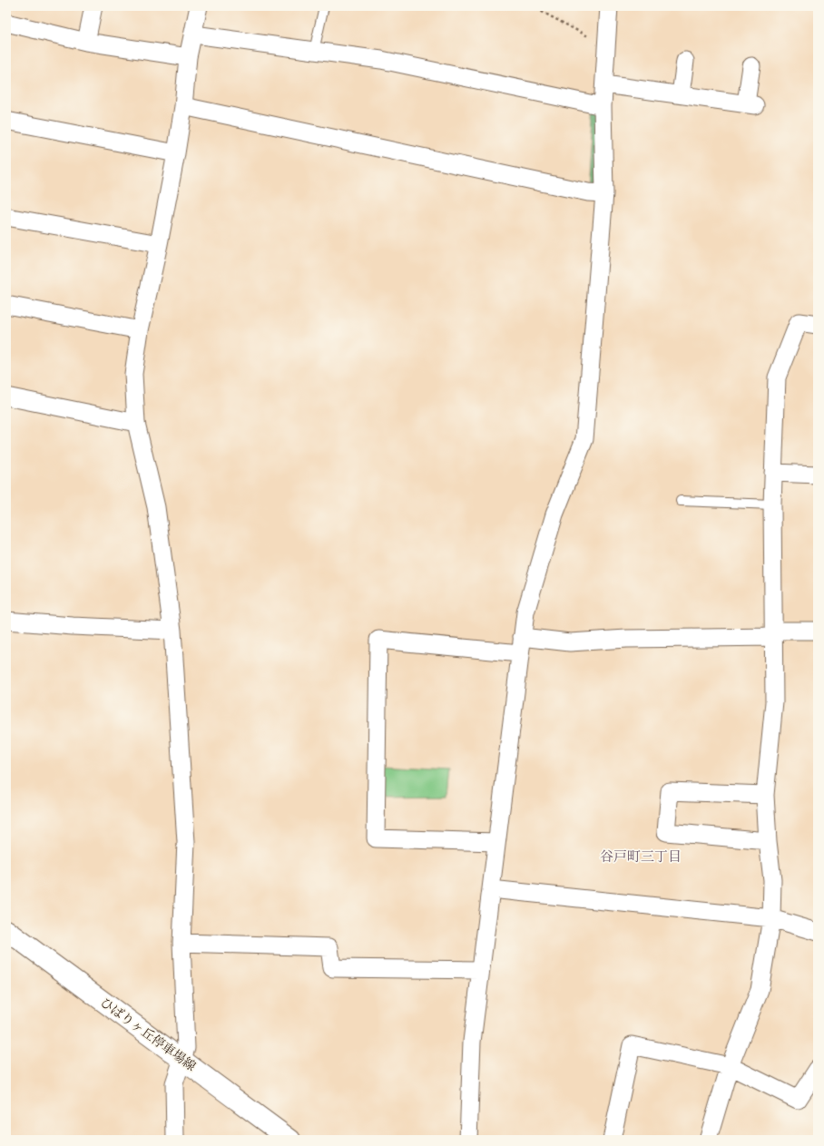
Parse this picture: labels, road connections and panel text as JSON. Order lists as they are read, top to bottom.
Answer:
{
  "streets": {
    "main road": ["ひばりヶ丘停車場線"]
  },
  "districts": ["谷戸町三丁目"]
}
